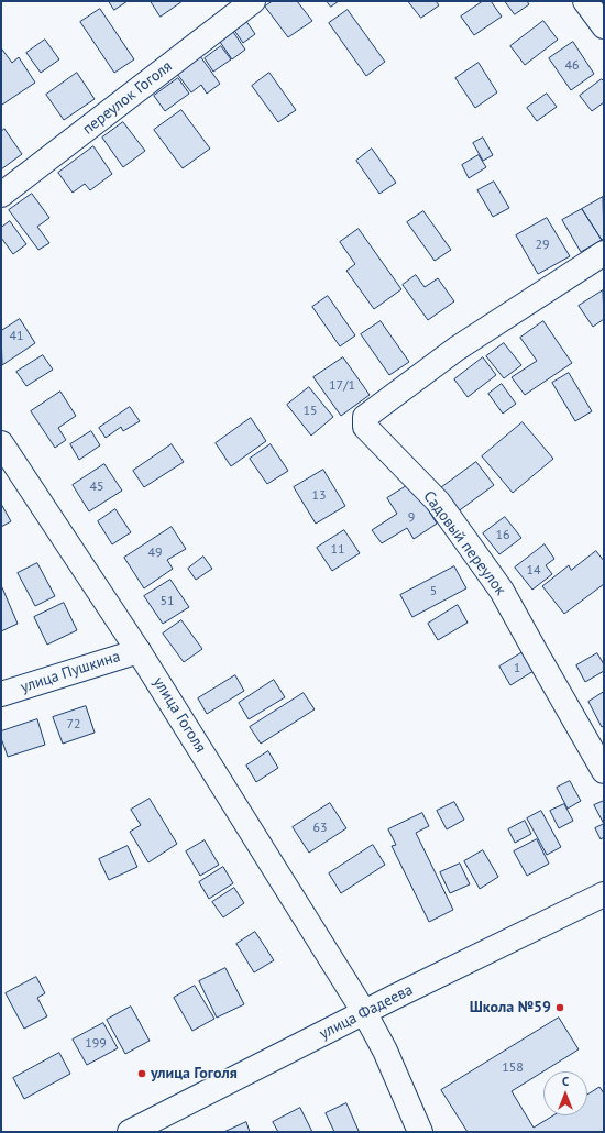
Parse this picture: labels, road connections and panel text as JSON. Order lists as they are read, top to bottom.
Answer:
{
  "streets": {
    "street": [
      "переулок Гоголя",
      "Садовый переулок",
      "улица Пушкина",
      "улица Гоголя",
      "улица Фадеева"
    ]
  },
  "crossings": [
    ["улица Пушкина", "улица Гоголя"],
    ["улица Гоголя", "улица Фадеева"]
  ],
  "places": ["Школа №59", "улица Гоголя"],
  "house_numbers": [
    "46",
    "29",
    "41",
    "17/1",
    "15",
    "45",
    "13",
    "9",
    "16",
    "11",
    "49",
    "14",
    "5",
    "51",
    "1",
    "72",
    "63",
    "199",
    "158"
  ],
  "north": "top"
}
